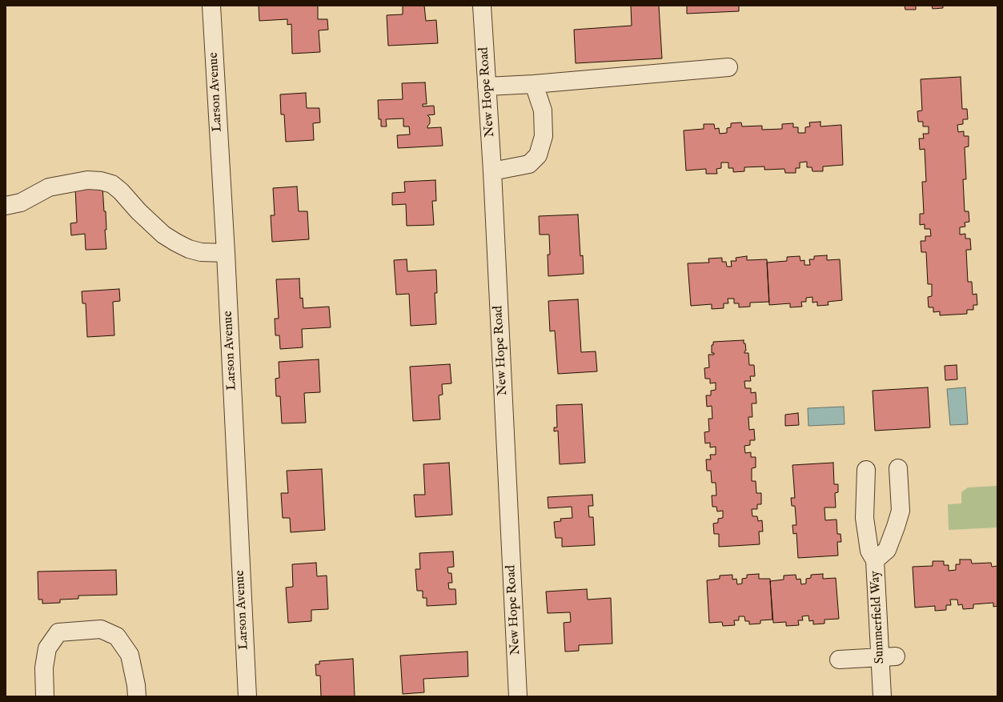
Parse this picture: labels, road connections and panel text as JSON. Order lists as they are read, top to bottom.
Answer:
{
  "streets": {
    "street": ["Larson Avenue", "New Hope Road", "Summerfield Way"]
  }
}
